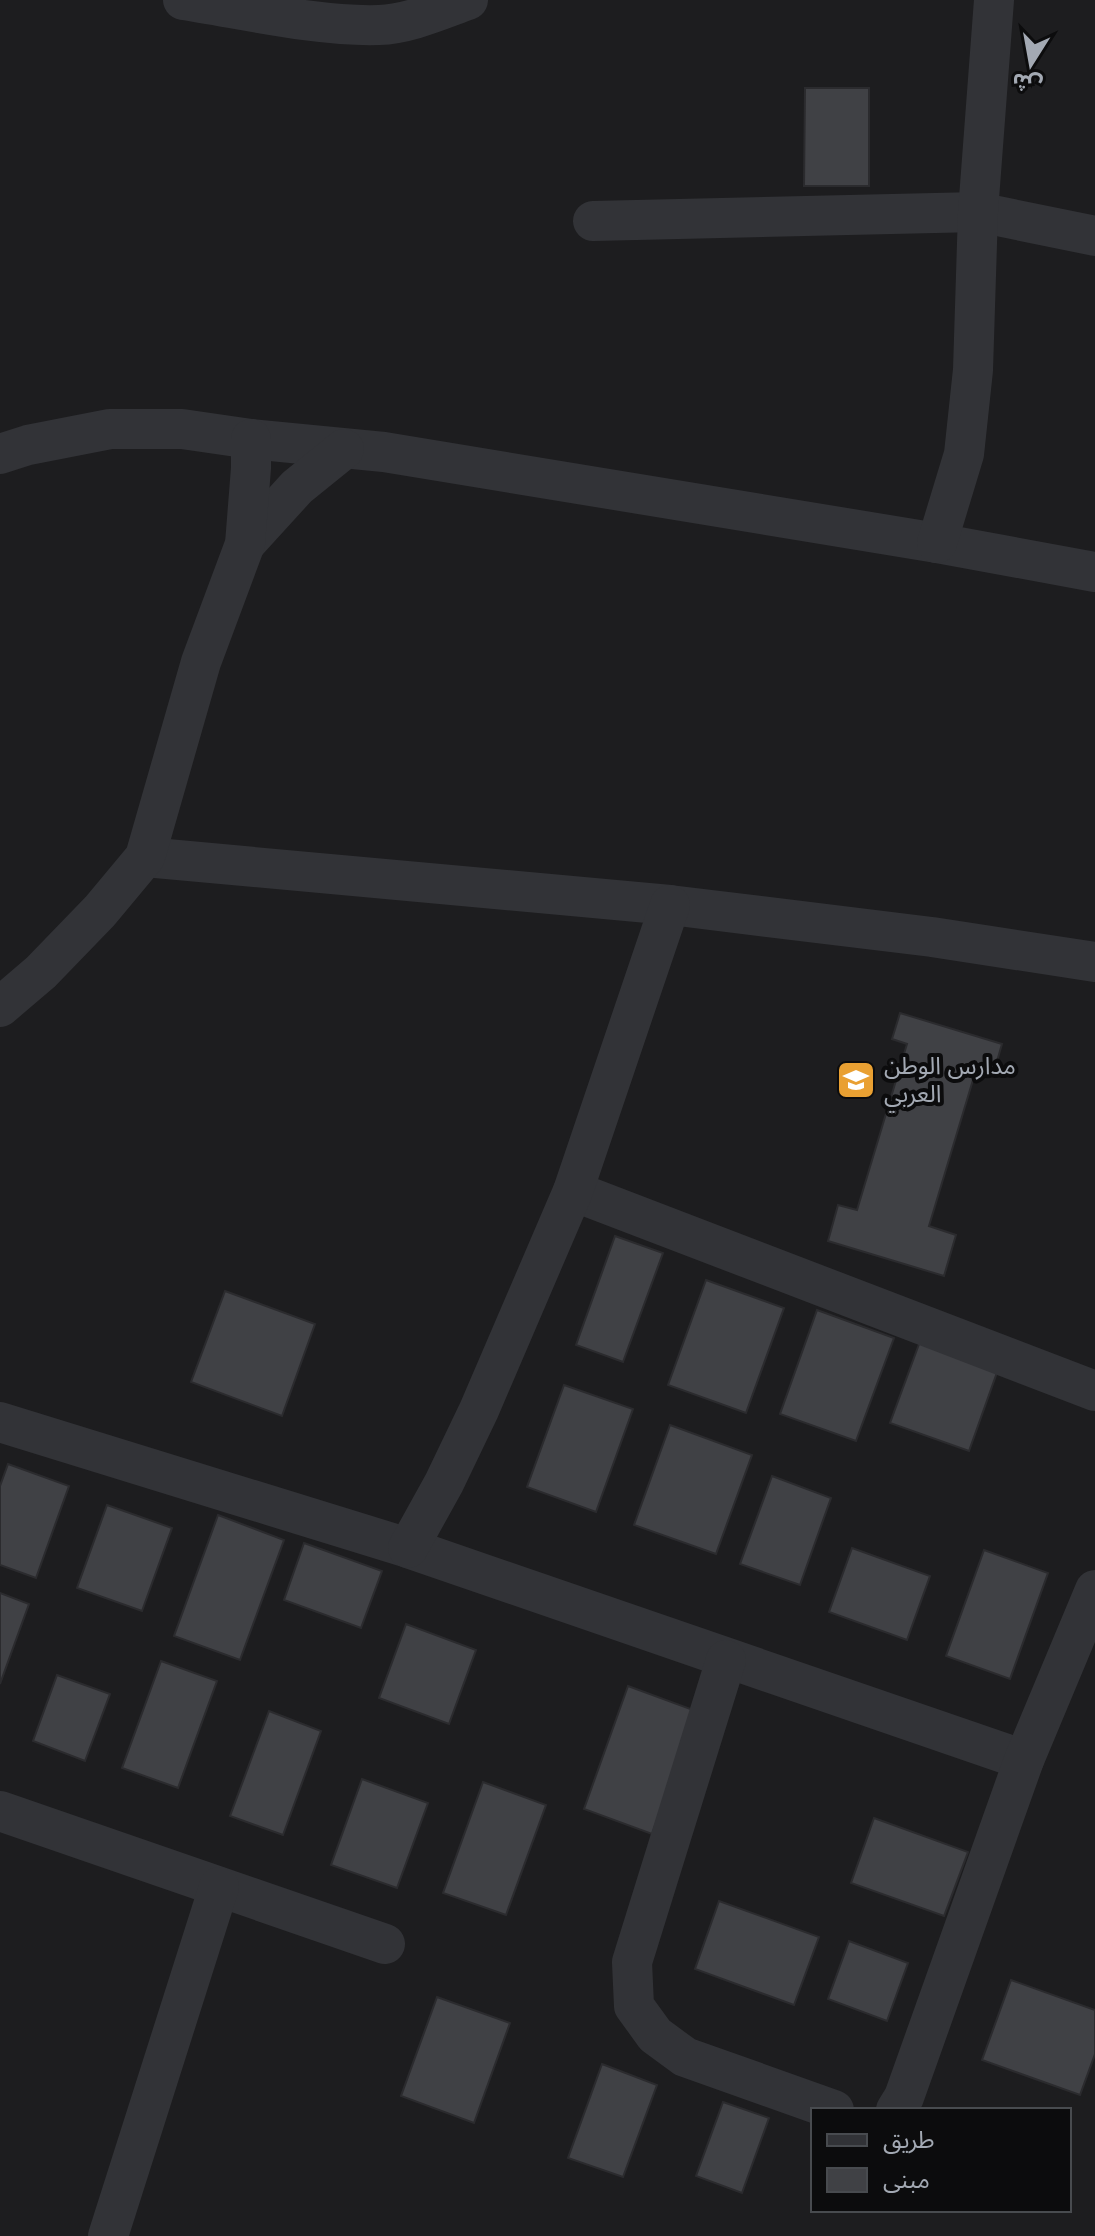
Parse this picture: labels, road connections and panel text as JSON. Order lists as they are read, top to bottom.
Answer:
{
  "places": {
    "school or university": ["مدارس الوطن العربي"]
  },
  "legend": ["طريق", "مبنى"],
  "north": "bottom"
}
